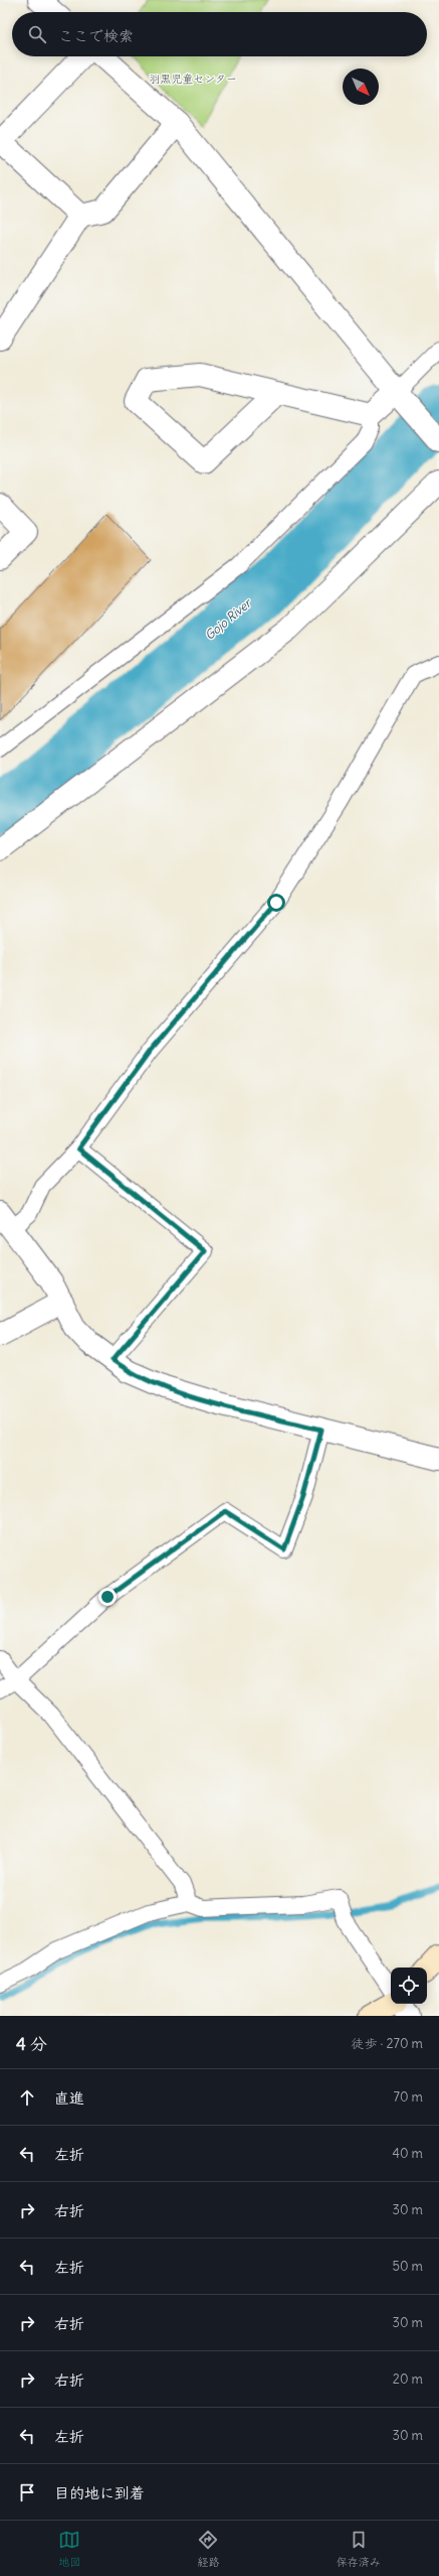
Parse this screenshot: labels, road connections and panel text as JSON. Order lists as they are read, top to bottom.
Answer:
{
  "water": ["Gojo River"],
  "parks": ["羽黒児童センター"],
  "north": "bottom right",
  "page": {
    "search": "ここで検索",
    "heading": ["4 分", "徒歩 · 270 m"],
    "list": [
      ["直進", "70 m"],
      ["左折", "40 m"],
      ["右折", "30 m"],
      ["左折", "50 m"],
      ["右折", "30 m"],
      ["右折", "20 m"],
      ["左折", "30 m"],
      "目的地に到着"
    ],
    "nav": ["地図", "経路", "保存済み"]
  }
}
